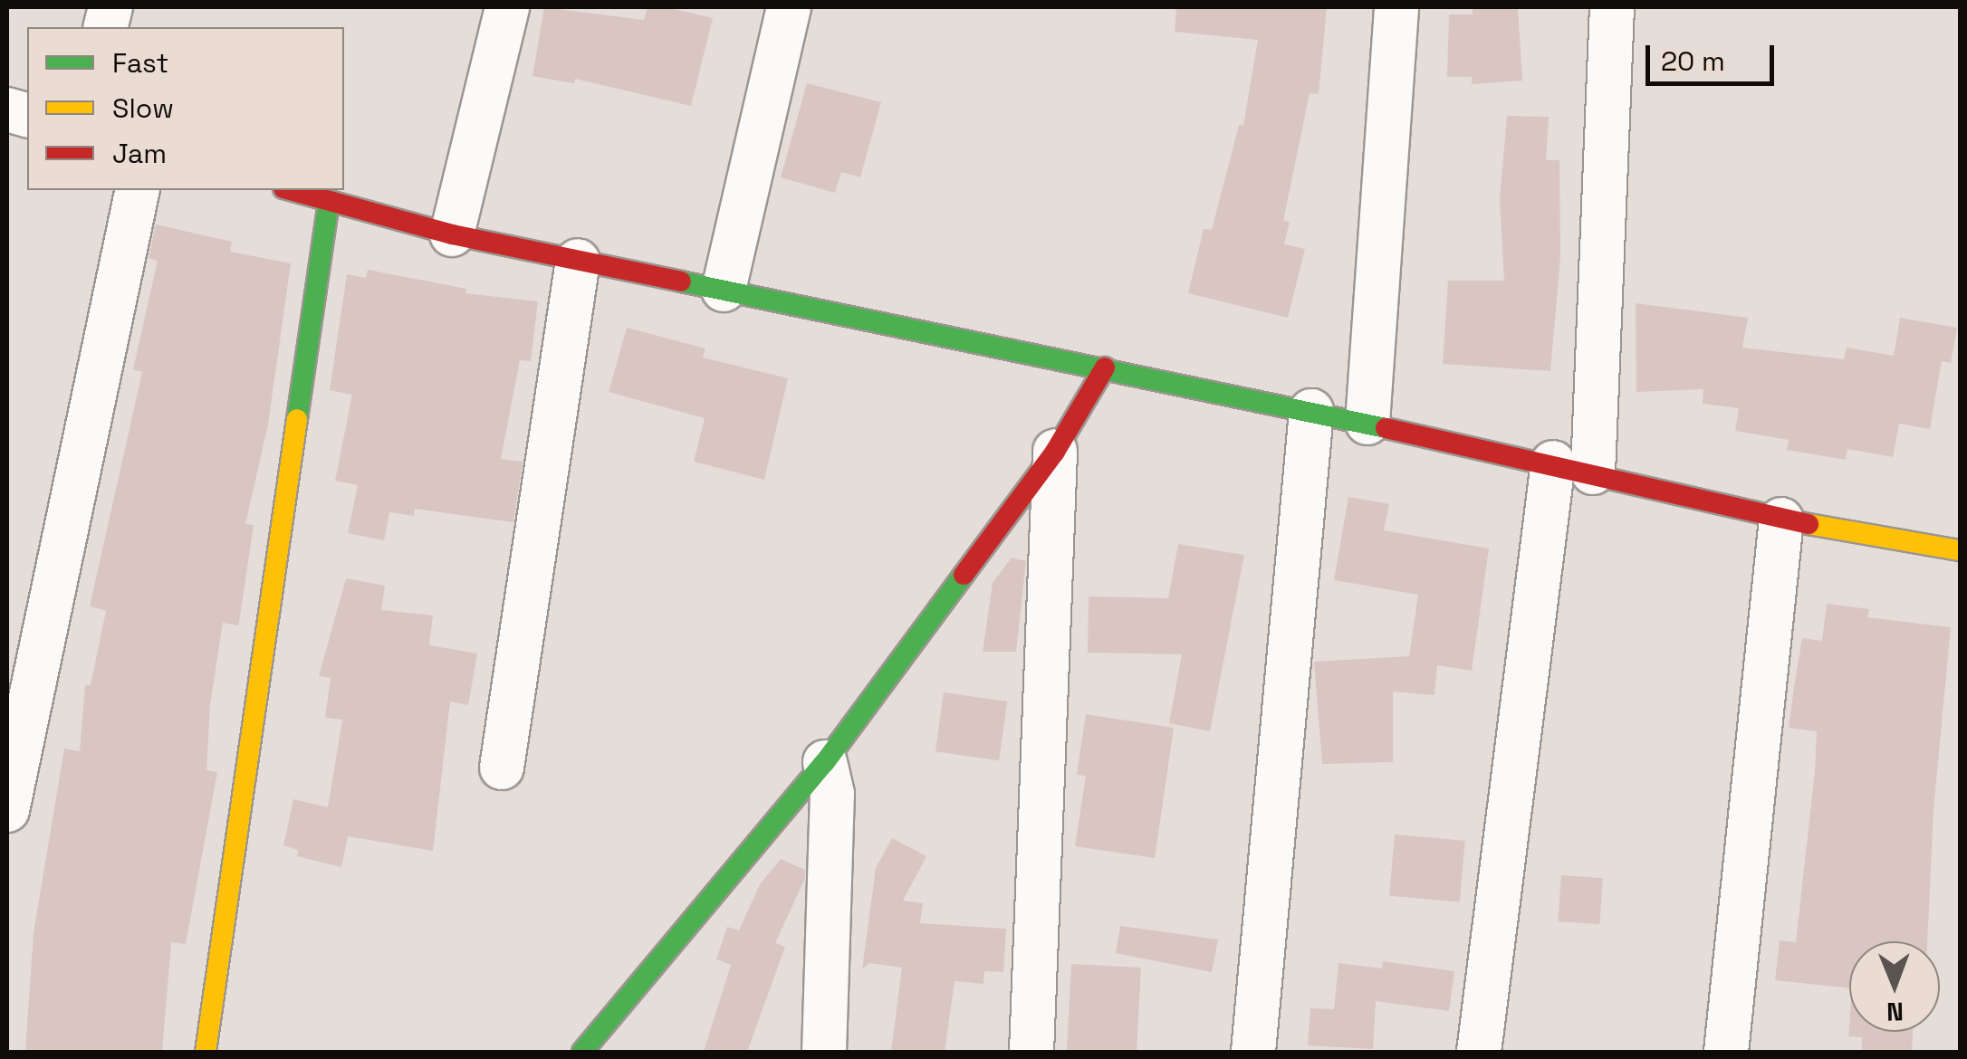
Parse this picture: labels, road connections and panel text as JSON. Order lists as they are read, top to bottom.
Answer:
{
  "legend": ["Fast", "Slow", "Jam"],
  "scale_bar": "20 m",
  "north": "bottom"
}
